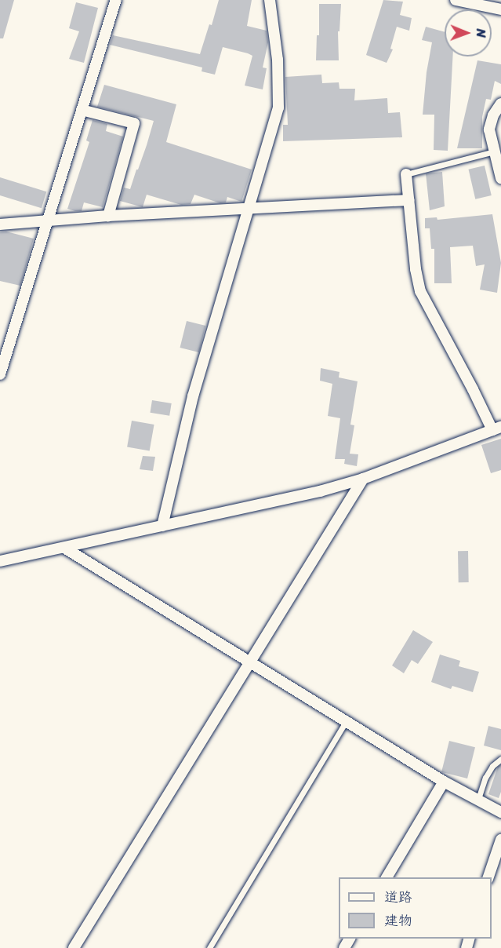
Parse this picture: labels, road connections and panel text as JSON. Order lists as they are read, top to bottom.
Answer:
{
  "legend": ["道路", "建物"],
  "north": "right"
}
